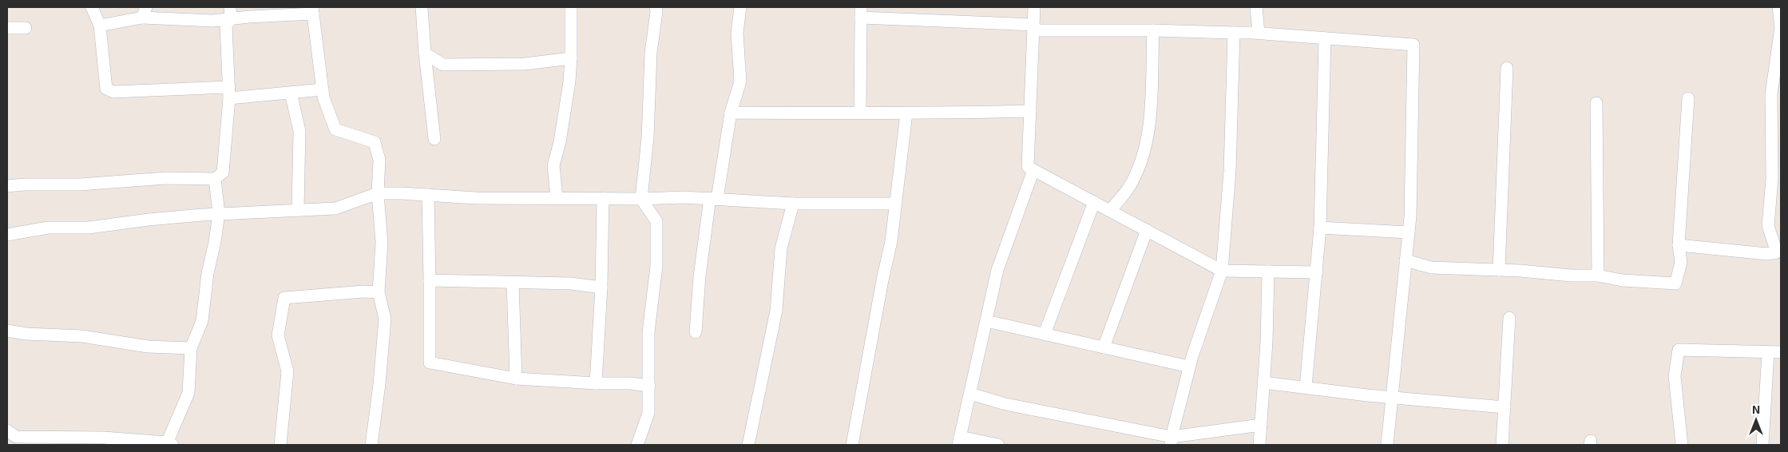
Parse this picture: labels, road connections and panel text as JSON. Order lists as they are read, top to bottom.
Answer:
{
  "north": "top"
}
